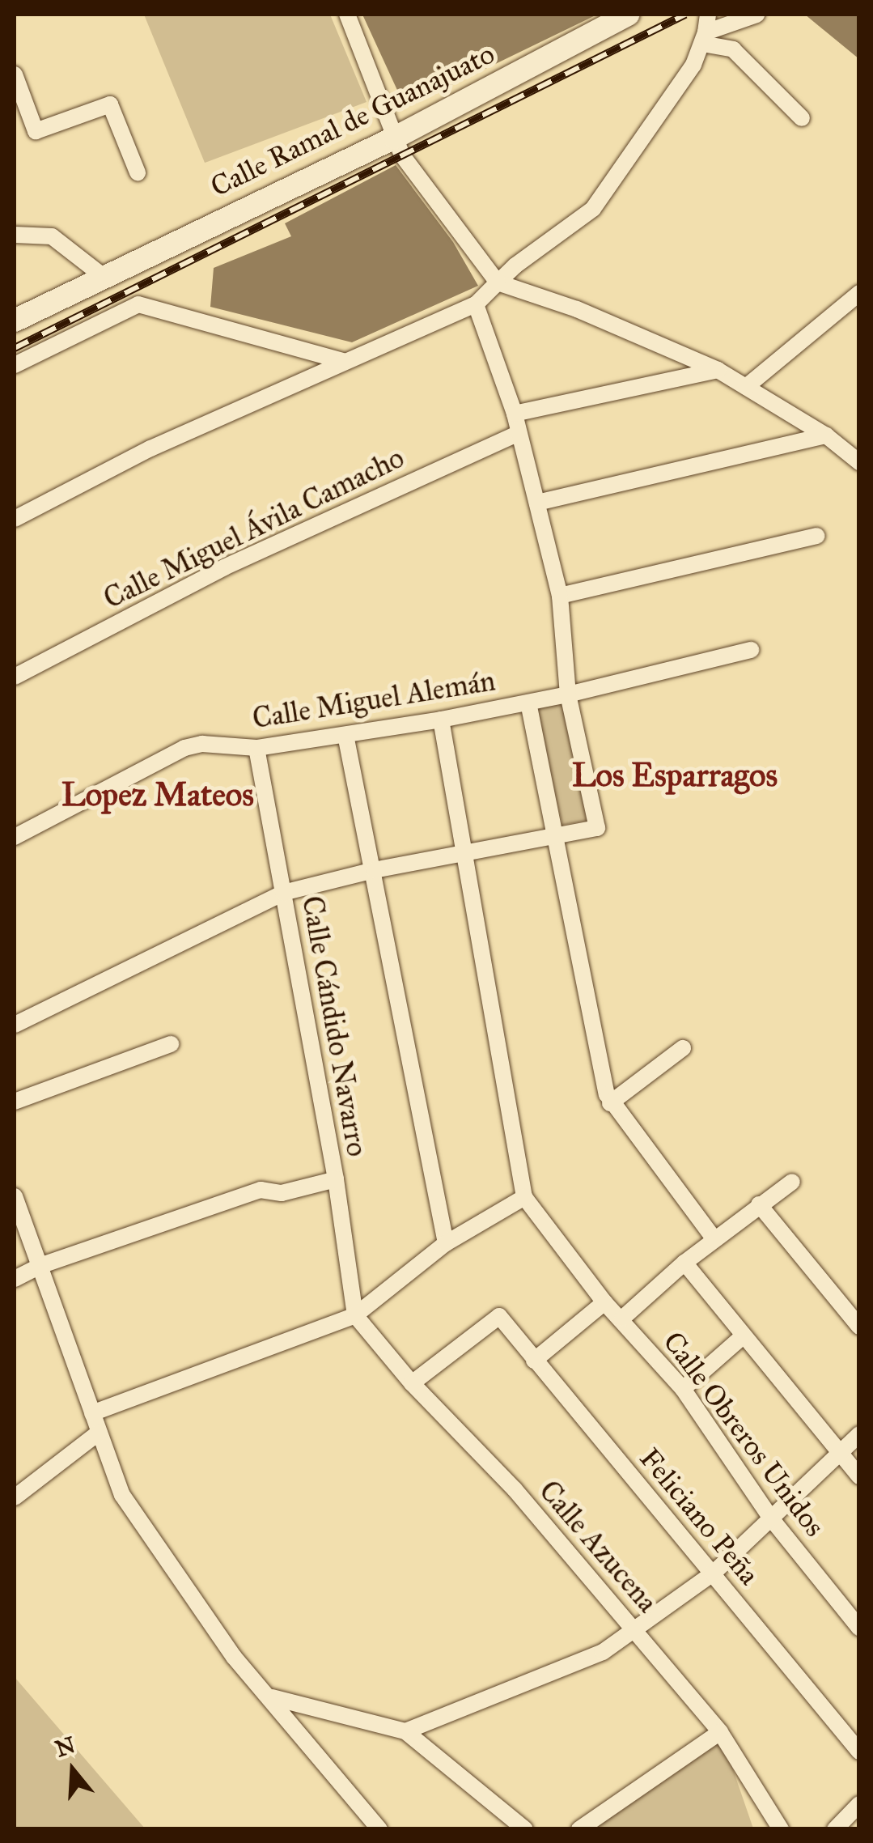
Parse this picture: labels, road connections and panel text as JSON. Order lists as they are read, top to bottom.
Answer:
{
  "streets": {
    "street": [
      "Calle Ramal de Guanajuato",
      "Calle Miguel Ávila Camacho",
      "Calle Miguel Alemán",
      "Calle Cándido Navarro",
      "Calle Obreros Unidos",
      "Feliciano Peña",
      "Calle Azucena"
    ]
  },
  "crossings": [
    ["Calle Miguel Alemán", "Calle Cándido Navarro"],
    ["Calle Cándido Navarro", "Calle Azucena"],
    ["Feliciano Peña", "Calle Azucena"]
  ],
  "districts": ["Los Esparragos", "Lopez Mateos"],
  "north": "top"
}
